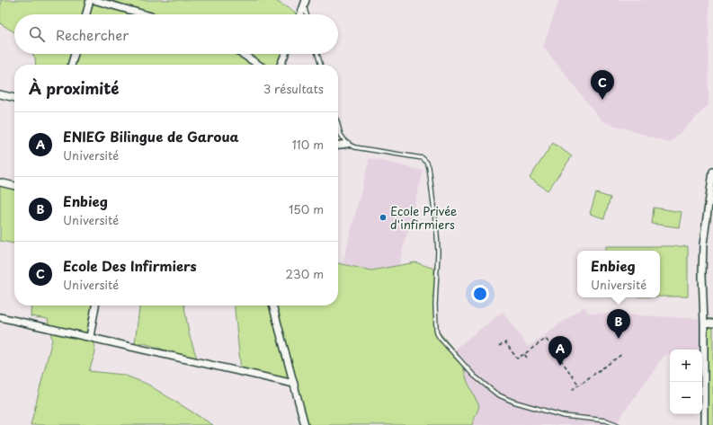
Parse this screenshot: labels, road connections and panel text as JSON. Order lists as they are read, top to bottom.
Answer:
{
  "places": ["Ecole Privée d'infirmiers"],
  "page": {
    "search": "Rechercher",
    "heading": ["À proximité", "3 résultats"],
    "pins": ["C", "B", "A"],
    "list": [
      {
        "mark": "A",
        "name": "ENIEG Bilingue de Garoua",
        "note": "Université",
        "value": "110 m"
      },
      {
        "mark": "B",
        "name": "Enbieg",
        "note": "Université",
        "value": "150 m"
      },
      {
        "mark": "C",
        "name": "Ecole Des Infirmiers",
        "note": "Université",
        "value": "230 m"
      }
    ],
    "popup": ["Enbieg", "Université"],
    "map_buttons": ["+", "−"]
  }
}
